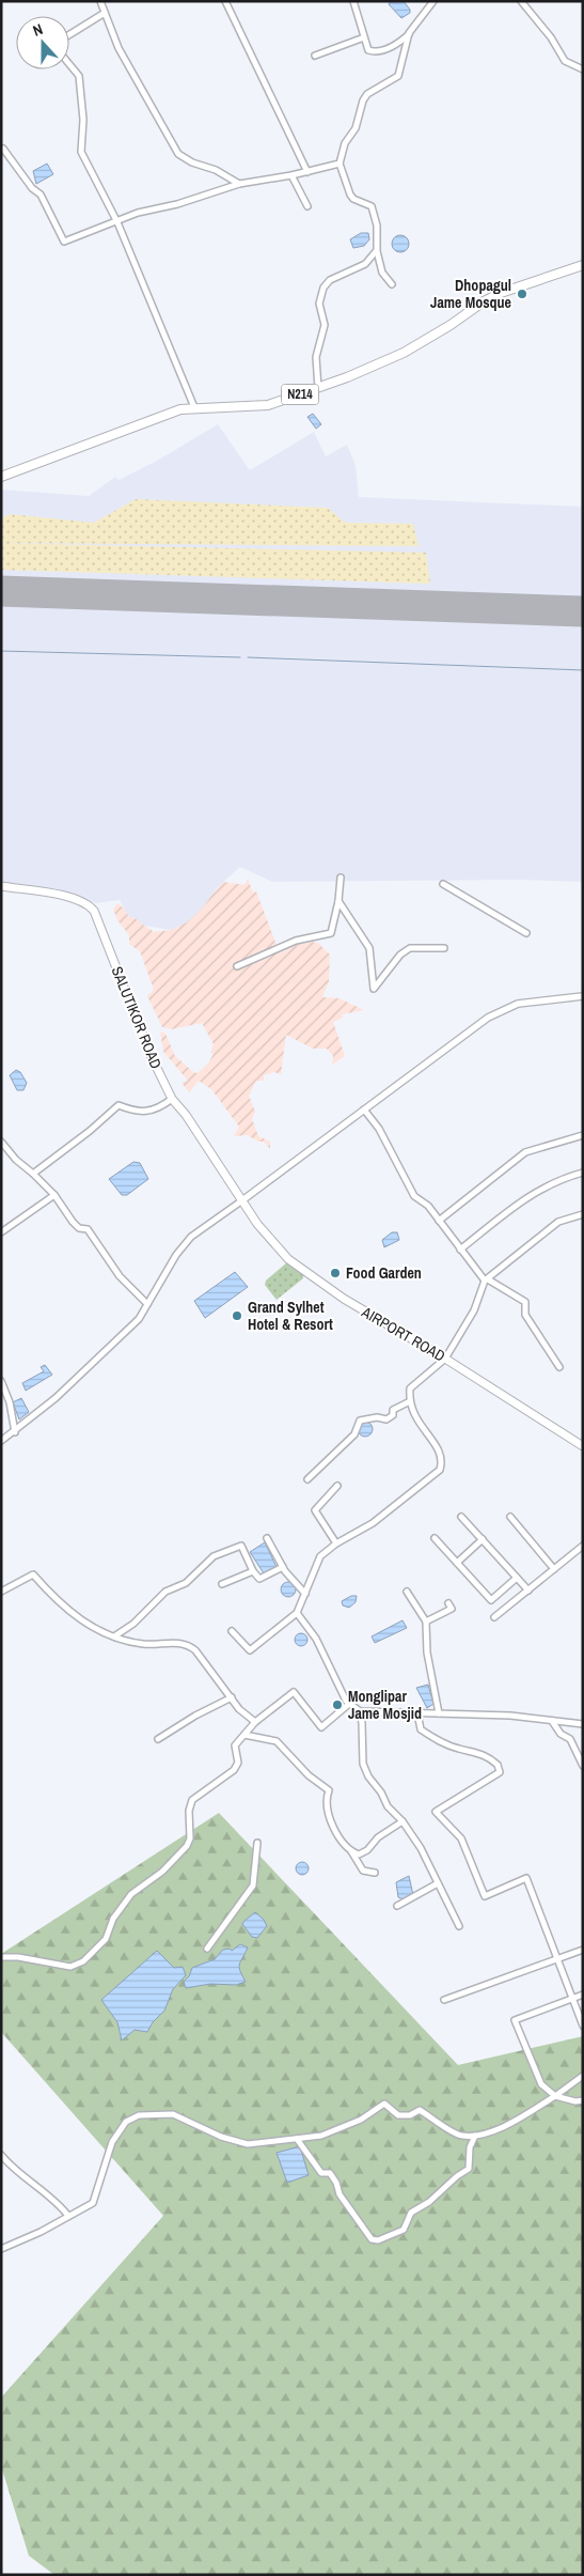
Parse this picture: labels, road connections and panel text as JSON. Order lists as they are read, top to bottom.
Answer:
{
  "streets": {
    "highway": ["N214"],
    "main road": ["SALUTIKOR ROAD", "AIRPORT ROAD"]
  },
  "crossings": [
    ["SALUTIKOR ROAD", "AIRPORT ROAD"]
  ],
  "places": [
    "Dhopagul Jame Mosque",
    "Food Garden",
    "Grand Sylhet Hotel & Resort",
    "Monglipar Jame Mosjid"
  ],
  "north": "top"
}
